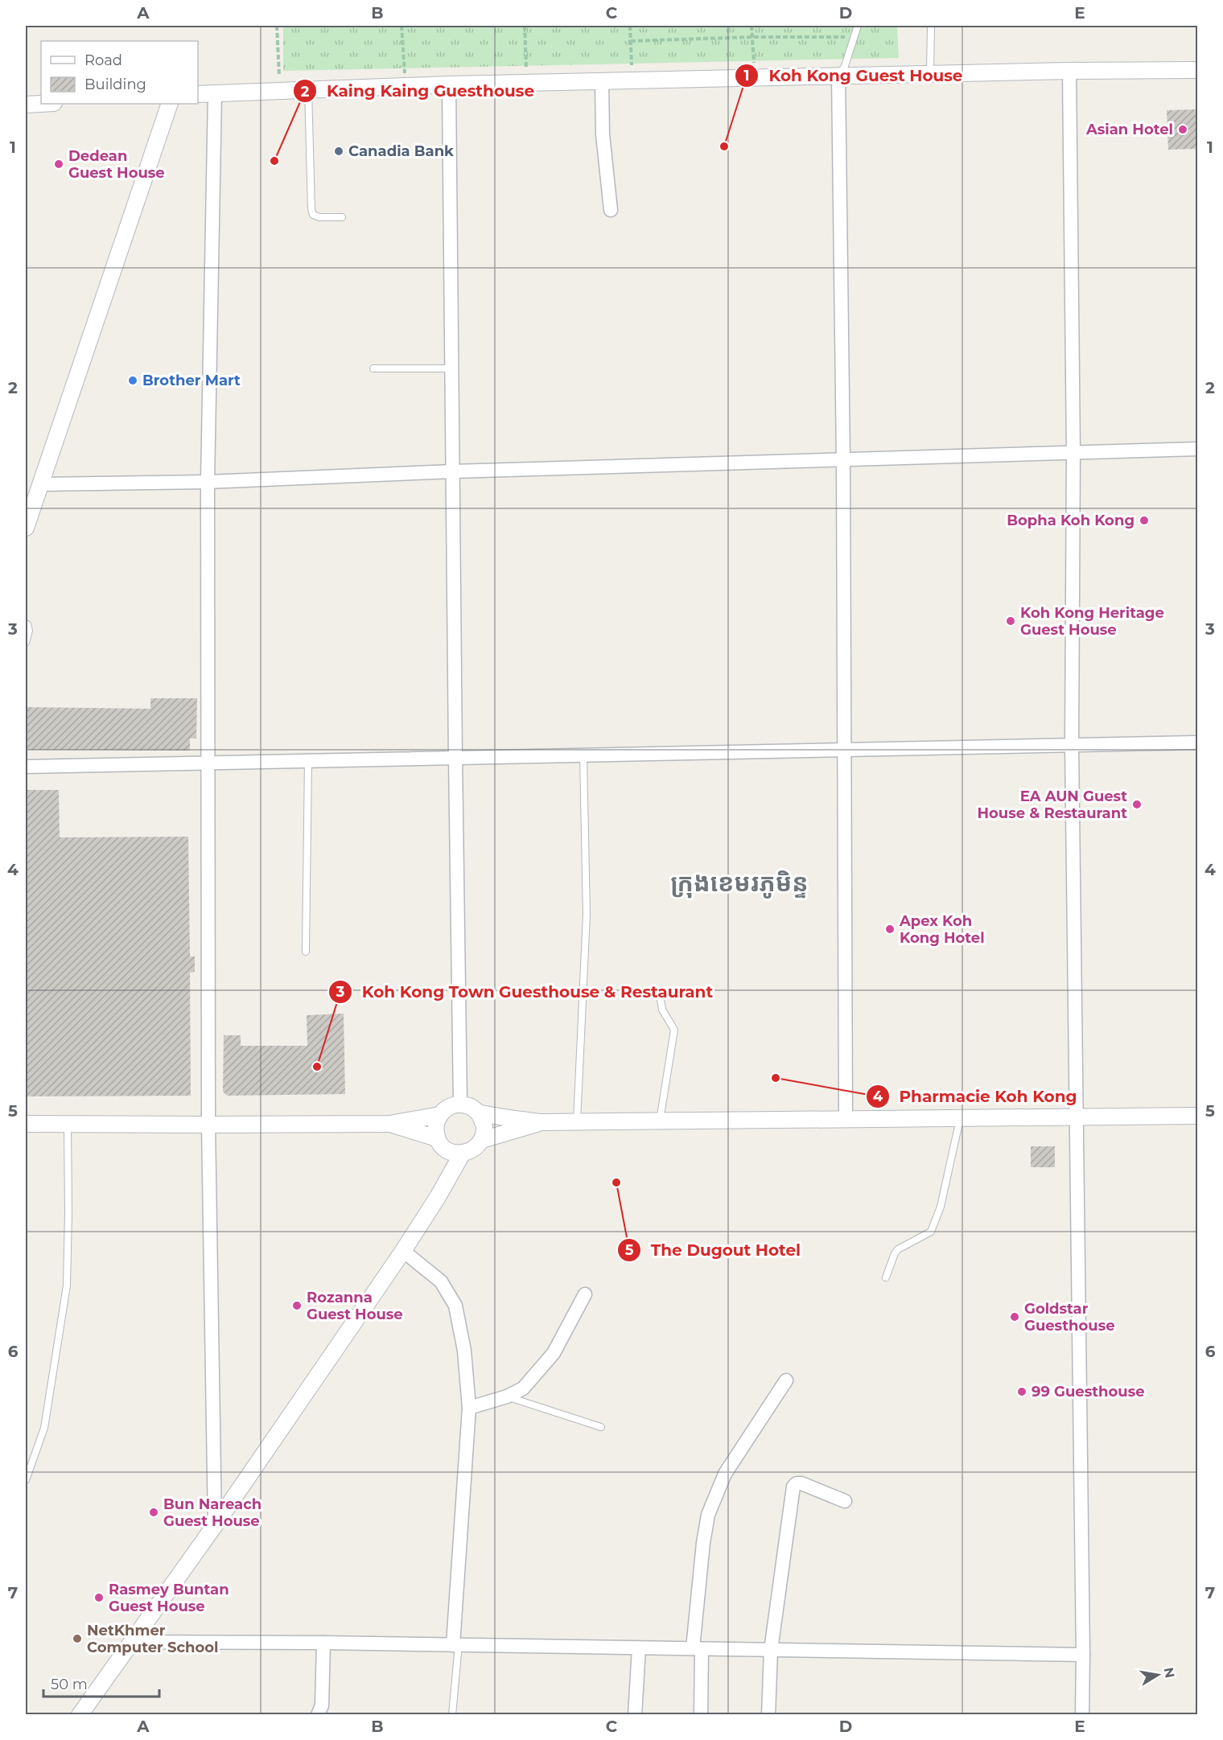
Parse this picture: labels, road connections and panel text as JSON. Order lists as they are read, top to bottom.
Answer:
{
  "districts": ["ក្រុងខេមរភូមិន្ទ"],
  "places": [
    "Asian Hotel",
    "Koh Kong Guest House",
    "Canadia Bank",
    "Kaing Kaing Guesthouse",
    "Dedean Guest House",
    "Brother Mart",
    "Bopha Koh Kong",
    "Koh Kong Heritage Guest House",
    "EA AUN Guest House & Restaurant",
    "Apex Koh Kong Hotel",
    "Koh Kong Town Guesthouse & Restaurant",
    "Pharmacie Koh Kong",
    "The Dugout Hotel",
    "Rozanna Guest House",
    "Goldstar Guesthouse",
    "99 Guesthouse",
    "Bun Nareach Guest House",
    "Rasmey Buntan Guest House",
    "NetKhmer Computer School"
  ],
  "legend": ["Road", "Building"],
  "scale_bar": "50 m",
  "north": "right",
  "grid": {
    "columns": [
      "A",
      "B",
      "C",
      "D",
      "E"
    ],
    "rows": [
      "1",
      "2",
      "3",
      "4",
      "5",
      "6",
      "7"
    ]
  }
}
